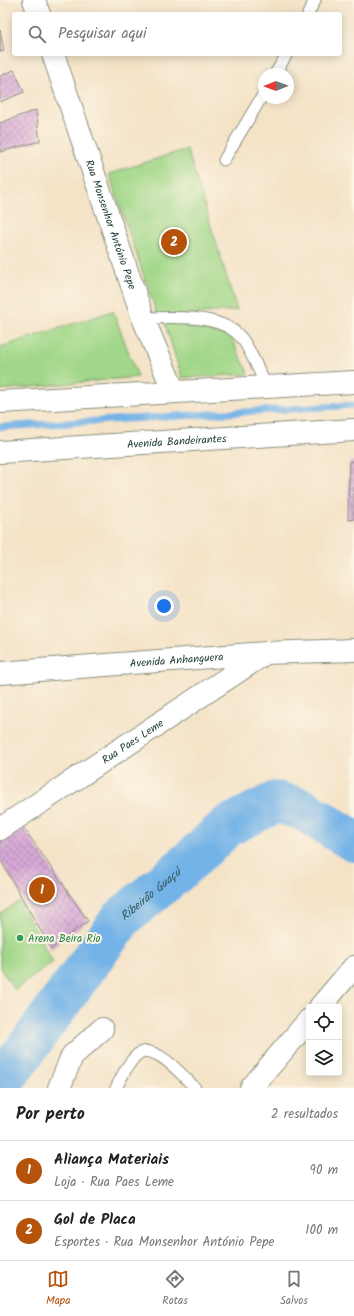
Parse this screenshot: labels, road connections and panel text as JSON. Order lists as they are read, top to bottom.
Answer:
{
  "streets": {
    "street": [
      "Rua Monsenhor António Pepe",
      "Avenida Bandeirantes",
      "Avenida Anhanguera",
      "Rua Paes Leme"
    ]
  },
  "crossings": [
    ["Avenida Anhanguera", "Rua Paes Leme"]
  ],
  "water": ["Ribeirão Guaçú"],
  "places": ["Arena Beira Rio"],
  "north": "left",
  "page": {
    "search": "Pesquisar aqui",
    "pins": ["2", "1"],
    "heading": ["Por perto", "2 resultados"],
    "list": [
      {
        "mark": "1",
        "name": "Aliança Materiais",
        "note": "Loja · Rua Paes Leme",
        "value": "90 m"
      },
      {
        "mark": "2",
        "name": "Gol de Placa",
        "note": "Esportes · Rua Monsenhor António Pepe",
        "value": "100 m"
      }
    ],
    "nav": ["Mapa", "Rotas", "Salvos"]
  }
}
